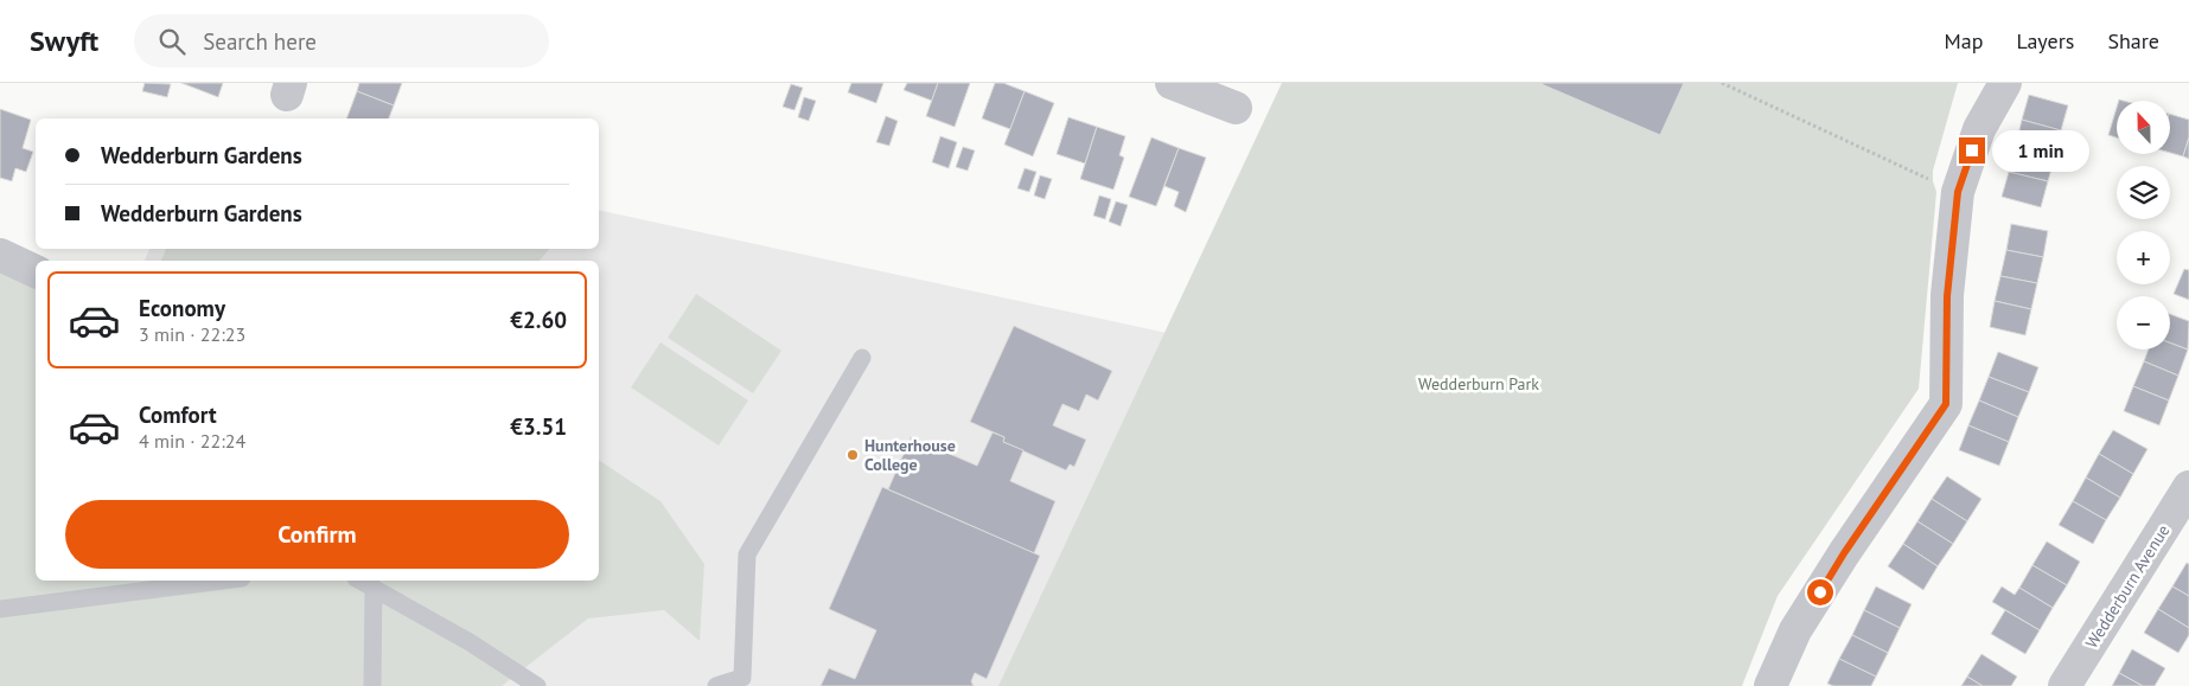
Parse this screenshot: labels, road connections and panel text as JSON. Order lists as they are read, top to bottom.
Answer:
{
  "streets": {
    "street": ["Wedderburn Avenue"]
  },
  "parks": ["Wedderburn Park"],
  "places": ["Hunterhouse College"],
  "north": "top",
  "page": {
    "header": "Swyft",
    "search": "Search here",
    "nav": ["Map", "Layers", "Share"],
    "map_buttons": ["+", "−"],
    "banner": ["Wedderburn Gardens", "Wedderburn Gardens"],
    "bubble": "1 min",
    "list": [
      {
        "name": "Economy",
        "note": "3 min · 22:23",
        "value": "€2.60"
      },
      {
        "name": "Comfort",
        "note": "4 min · 22:24",
        "value": "€3.51"
      }
    ],
    "buttons": "Confirm"
  }
}
